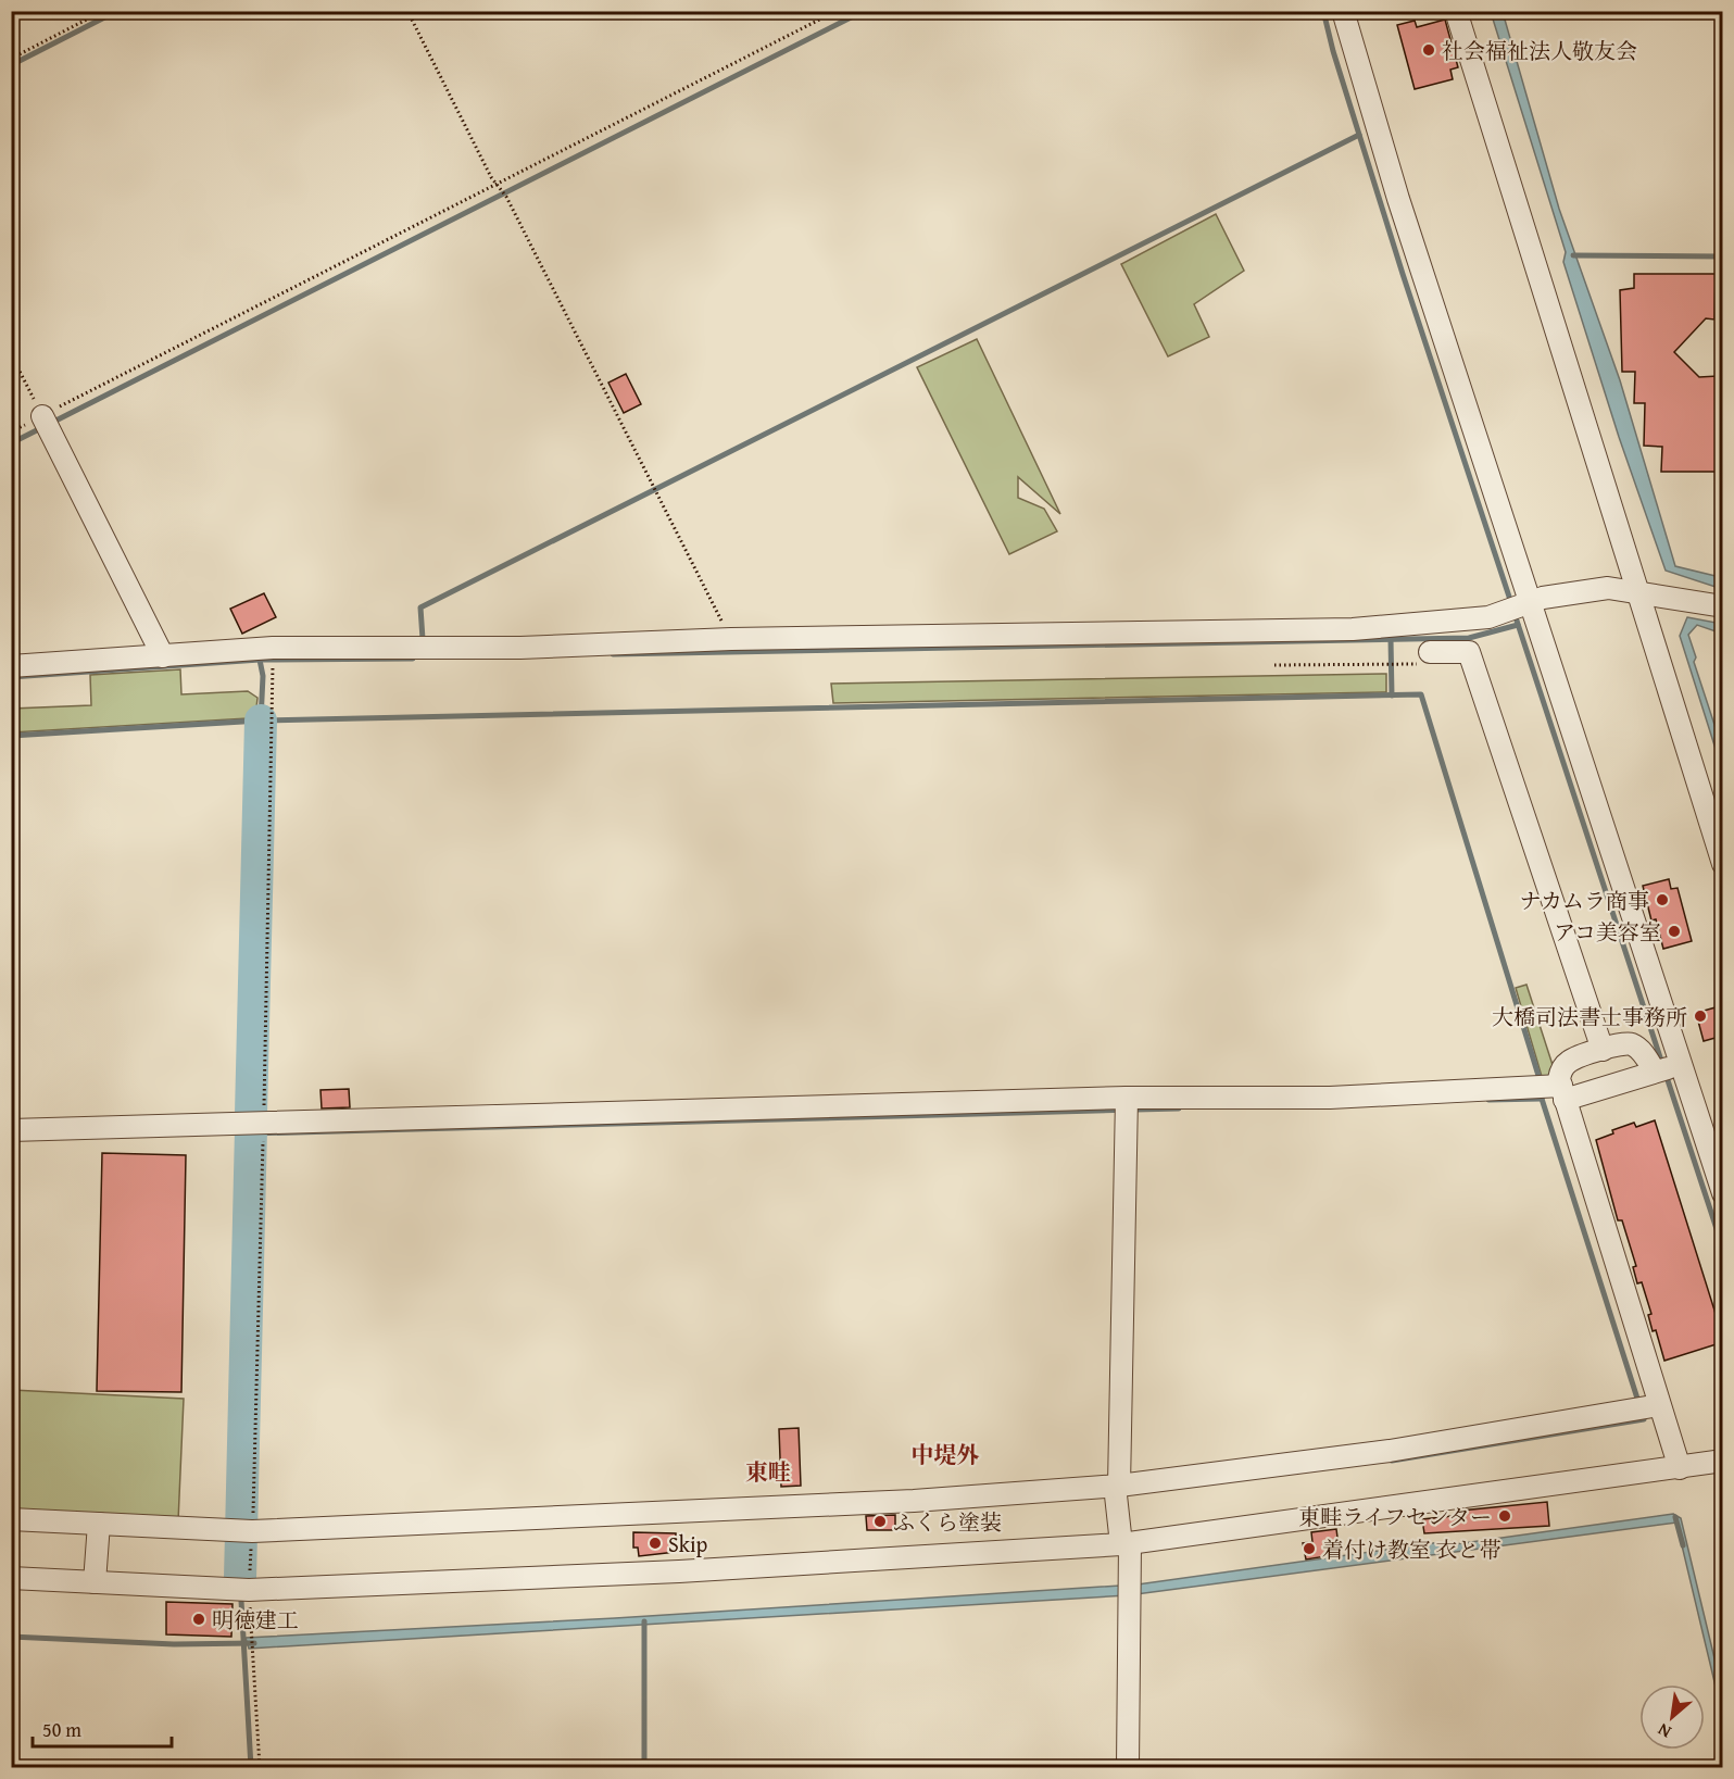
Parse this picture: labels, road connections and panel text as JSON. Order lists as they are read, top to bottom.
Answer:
{
  "districts": ["中堤外", "東畦"],
  "places": [
    "社会福祉法人敬友会",
    "ナカムラ商事",
    "アコ美容室",
    "大橋司法書士事務所",
    "東畦ライフセンター",
    "ふくら塗装",
    "Skip",
    "着付け教室 衣と帯",
    "明徳建工"
  ],
  "scale_bar": "50 m",
  "north": "bottom left"
}
